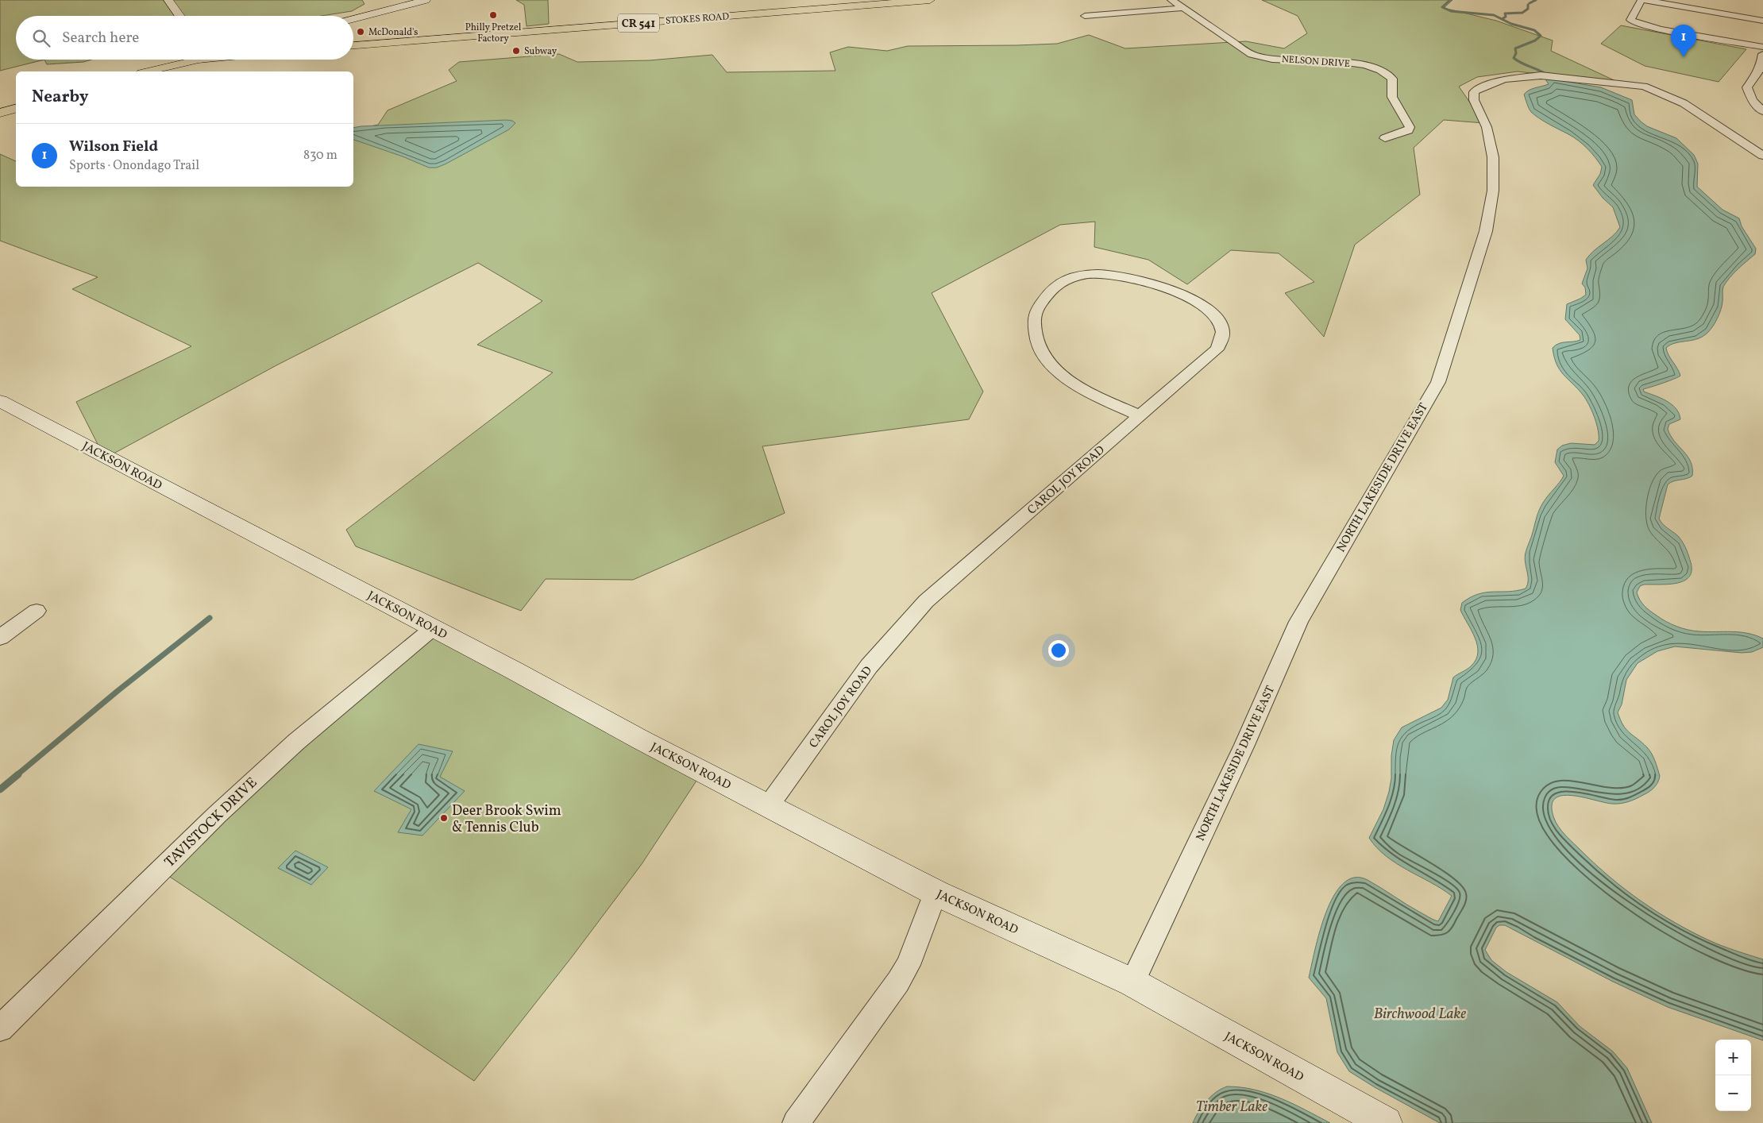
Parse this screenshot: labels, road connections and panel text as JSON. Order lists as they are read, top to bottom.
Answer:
{
  "streets": {
    "main road": ["STOKES ROAD", "CR 541"],
    "street": [
      "NELSON DRIVE",
      "JACKSON ROAD",
      "NORTH LAKESIDE DRIVE EAST",
      "CAROL JOY ROAD",
      "TAVISTOCK DRIVE"
    ]
  },
  "crossings": [
    ["JACKSON ROAD", "NORTH LAKESIDE DRIVE EAST"],
    ["JACKSON ROAD", "CAROL JOY ROAD"],
    ["JACKSON ROAD", "TAVISTOCK DRIVE"]
  ],
  "water": ["Birchwood Lake", "Timber Lake"],
  "places": [
    "Philly Pretzel Factory",
    "McDonald's",
    "Subway",
    "Deer Brook Swim & Tennis Club"
  ],
  "page": {
    "search": "Search here",
    "pins": "1",
    "heading": "Nearby",
    "list": [
      {
        "mark": "1",
        "name": "Wilson Field",
        "note": "Sports · Onondago Trail",
        "value": "830 m"
      }
    ],
    "map_buttons": ["+", "−"]
  }
}
